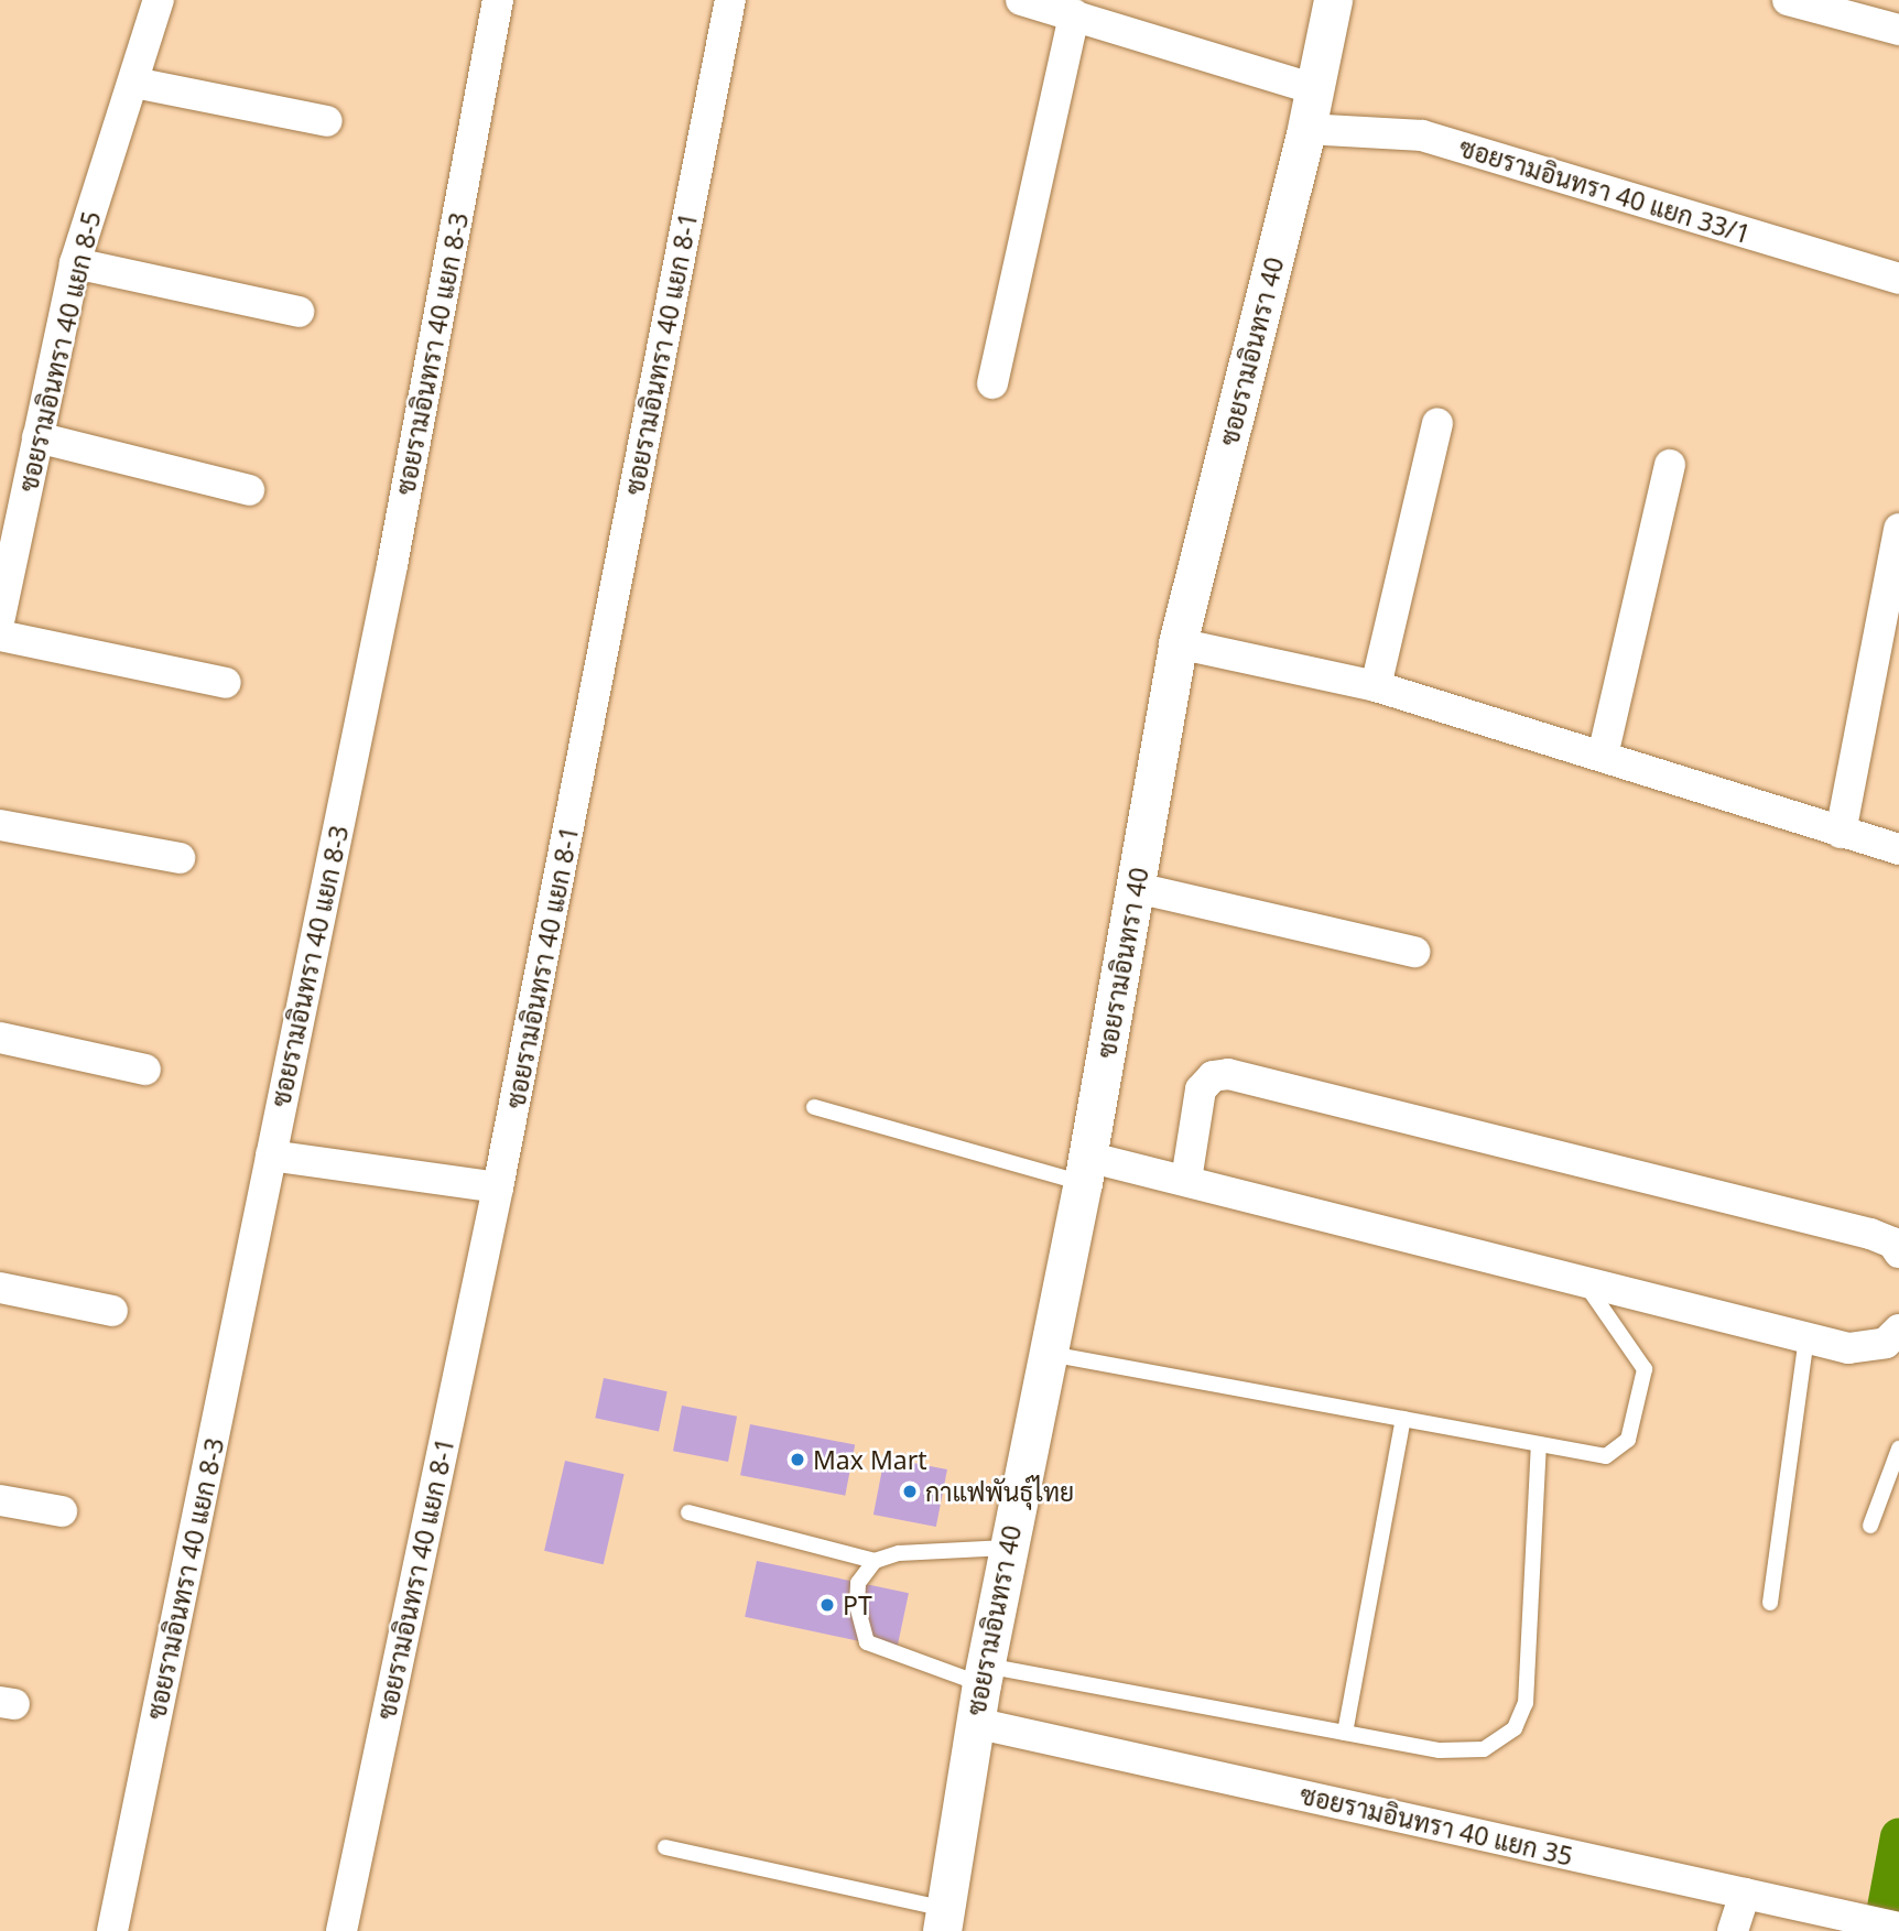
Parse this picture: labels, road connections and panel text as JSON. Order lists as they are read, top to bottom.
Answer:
{
  "streets": {
    "street": [
      "ซอยรามอินทรา 40 แยก 33/1",
      "ซอยรามอินทรา 40 แยก 8-5",
      "ซอยรามอินทรา 40",
      "ซอยรามอินทรา 40 แยก 8-3",
      "ซอยรามอินทรา 40 แยก 8-1",
      "ซอยรามอินทรา 40 แยก 35"
    ]
  },
  "crossings": [
    ["ซอยรามอินทรา 40 แยก 33/1", "ซอยรามอินทรา 40"],
    ["ซอยรามอินทรา 40", "ซอยรามอินทรา 40 แยก 35"]
  ],
  "places": ["Max Mart", "กาแฟพันธุ์ไทย", "PT"]
}
